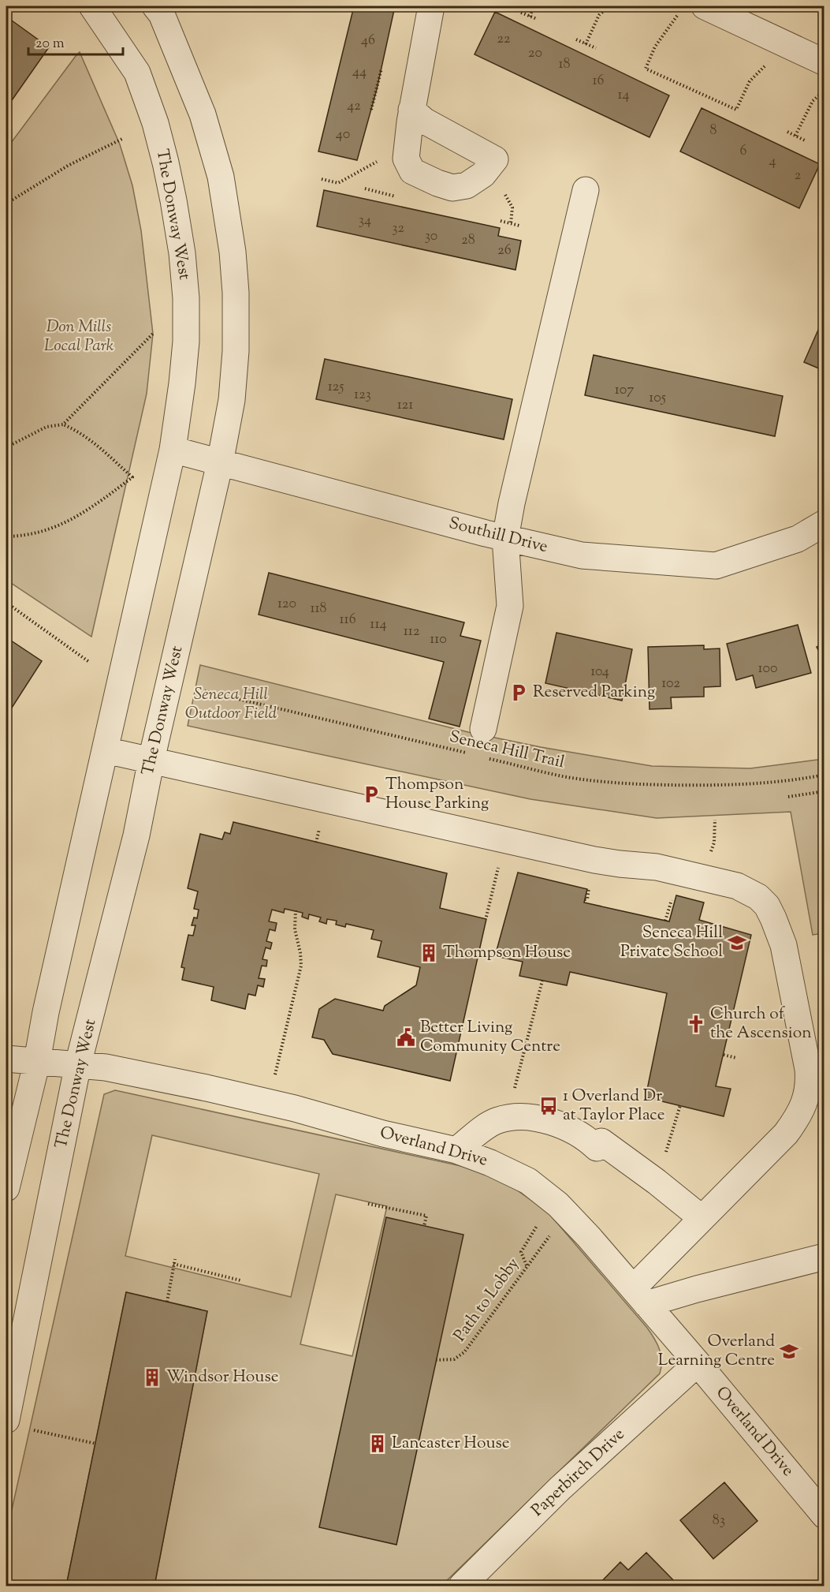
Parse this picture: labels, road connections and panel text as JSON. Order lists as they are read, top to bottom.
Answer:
{
  "streets": {
    "street": [
      "The Donway West",
      "Southill Drive",
      "Overland Drive",
      "Paperbirch Drive"
    ],
    "path": ["Seneca Hill Trail", "Path to Lobby"]
  },
  "crossings": [
    ["The Donway West", "Southill Drive"],
    ["The Donway West", "Overland Drive"],
    ["Overland Drive", "Paperbirch Drive"]
  ],
  "parks": ["Don Mills Local Park", "Seneca Hill Outdoor Field"],
  "places": {
    "parking": ["Reserved Parking", "Thompson House Parking"],
    "school or university": ["Seneca Hill Private School", "Overland Learning Centre"],
    "building": ["Thompson House", "Windsor House", "Lancaster House"],
    "church": ["Church of the Ascension"],
    "public building": ["Better Living Community Centre"],
    "bus stop": ["1 Overland Dr at Taylor Place"]
  },
  "house_numbers": [
    "22",
    "46",
    "20",
    "18",
    "44",
    "16",
    "14",
    "42",
    "8",
    "40",
    "6",
    "4",
    "2",
    "34",
    "32",
    "30",
    "28",
    "26",
    "125",
    "107",
    "123",
    "105",
    "121",
    "120",
    "118",
    "116",
    "114",
    "112",
    "110",
    "100",
    "104",
    "102",
    "83"
  ],
  "scale_bar": "20 m"
}
